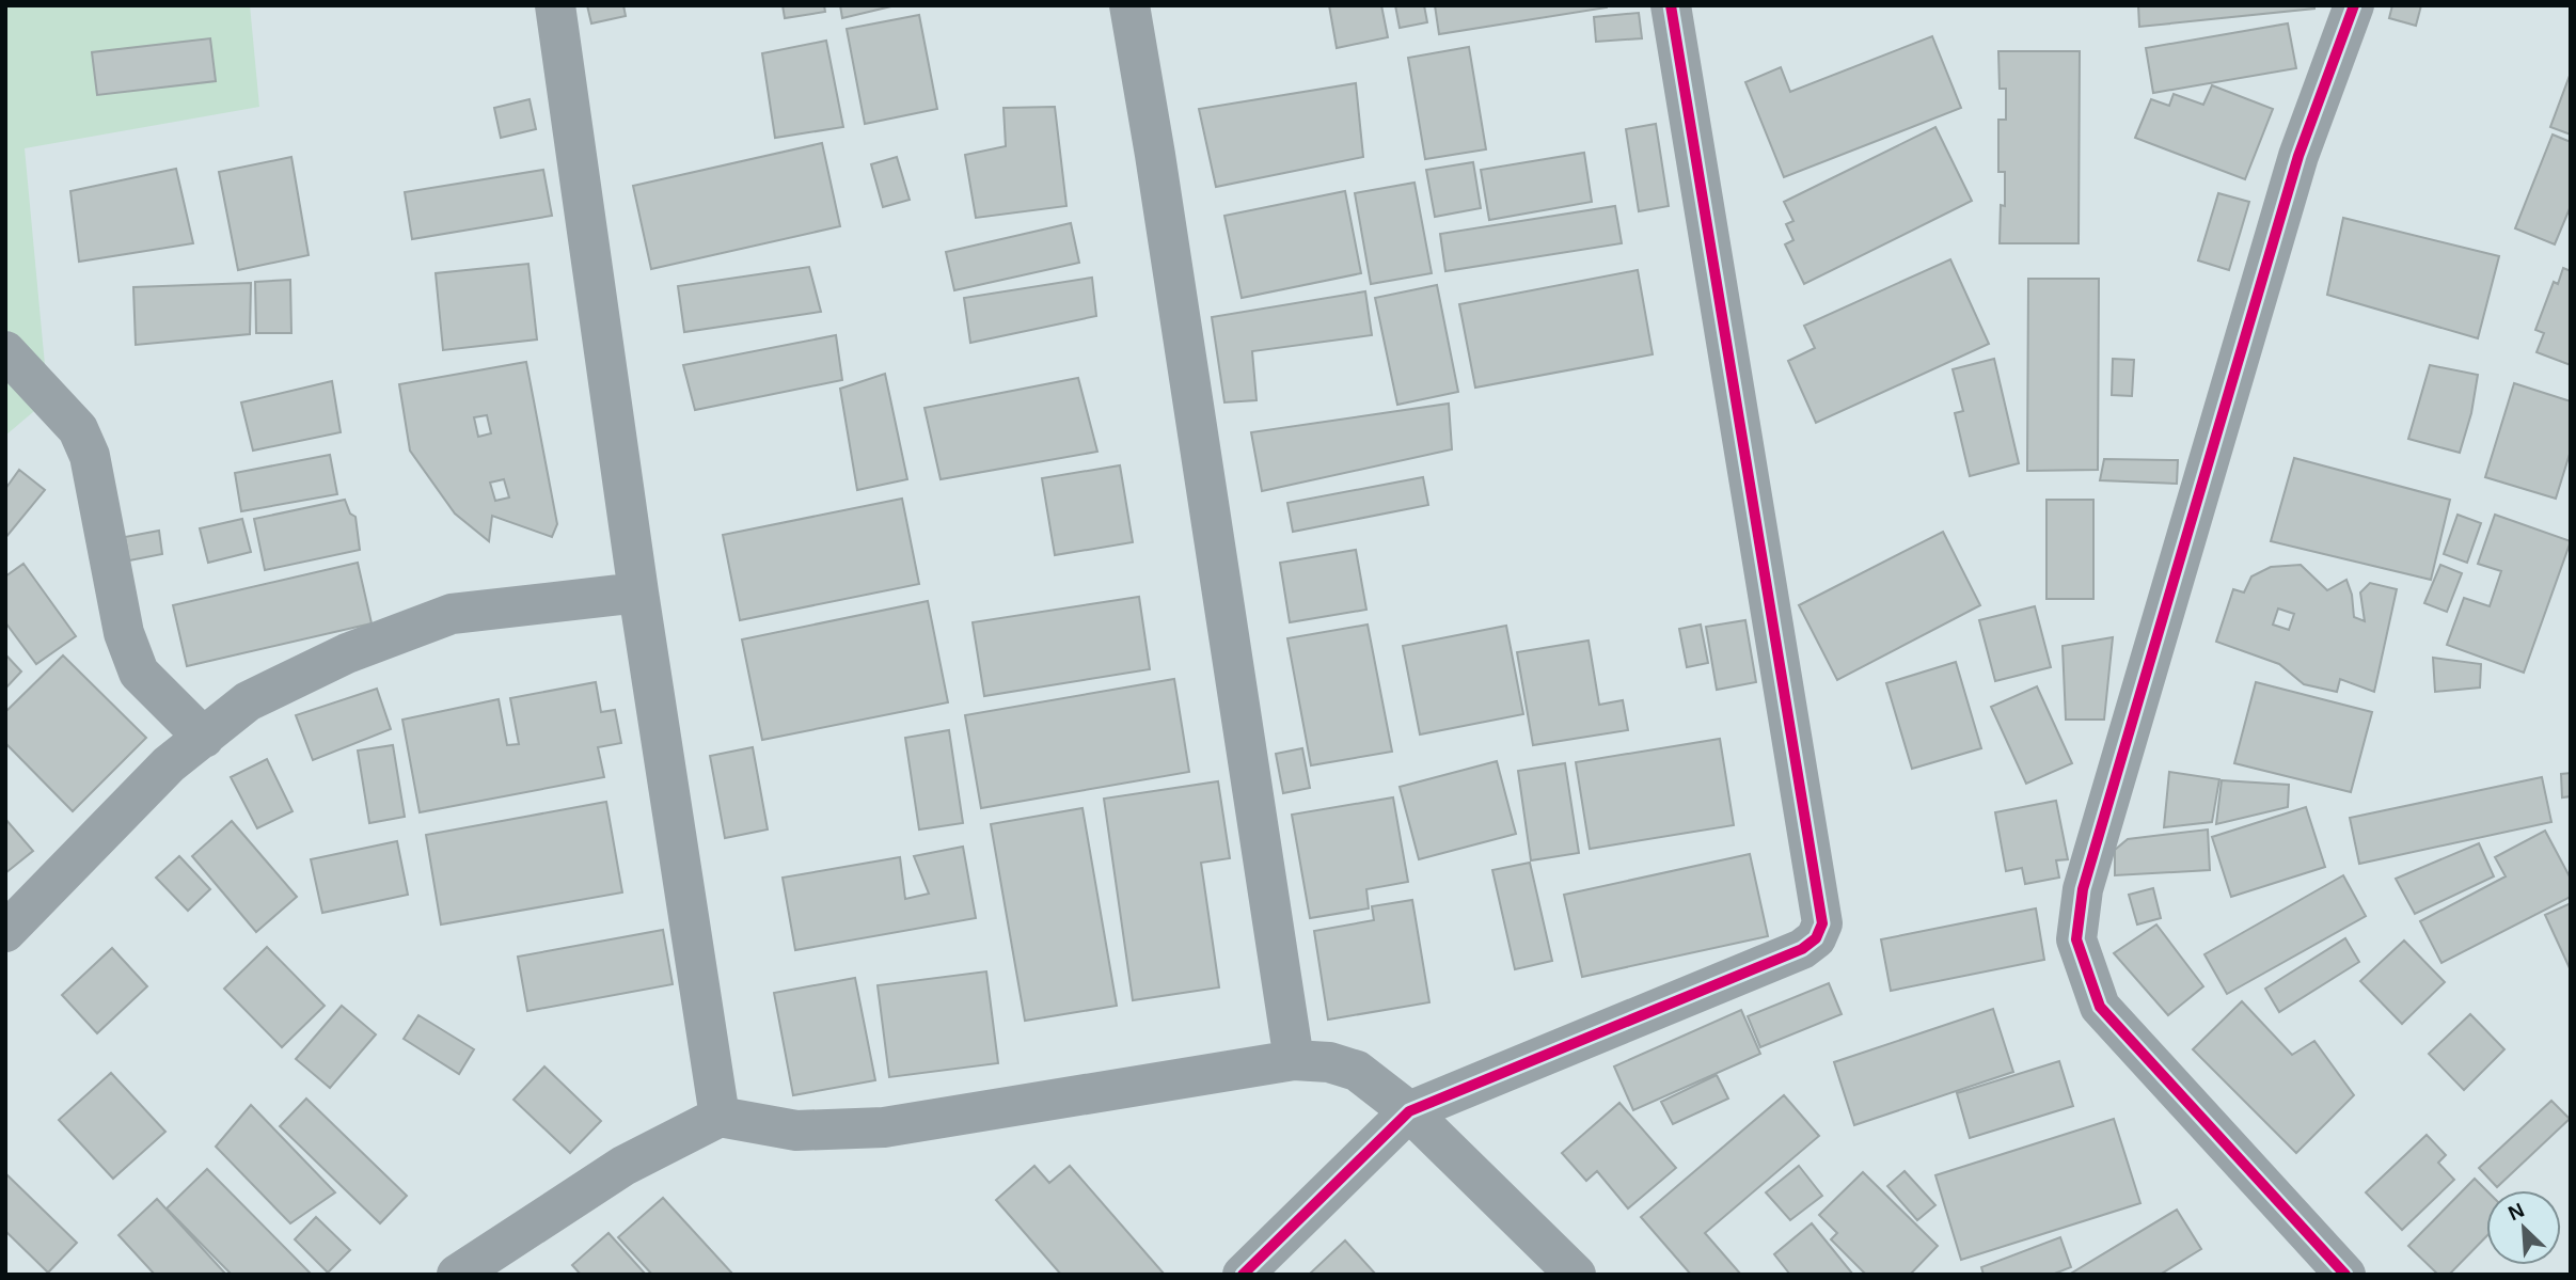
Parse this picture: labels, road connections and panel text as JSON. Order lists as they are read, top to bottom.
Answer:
{
  "north": "top left"
}
